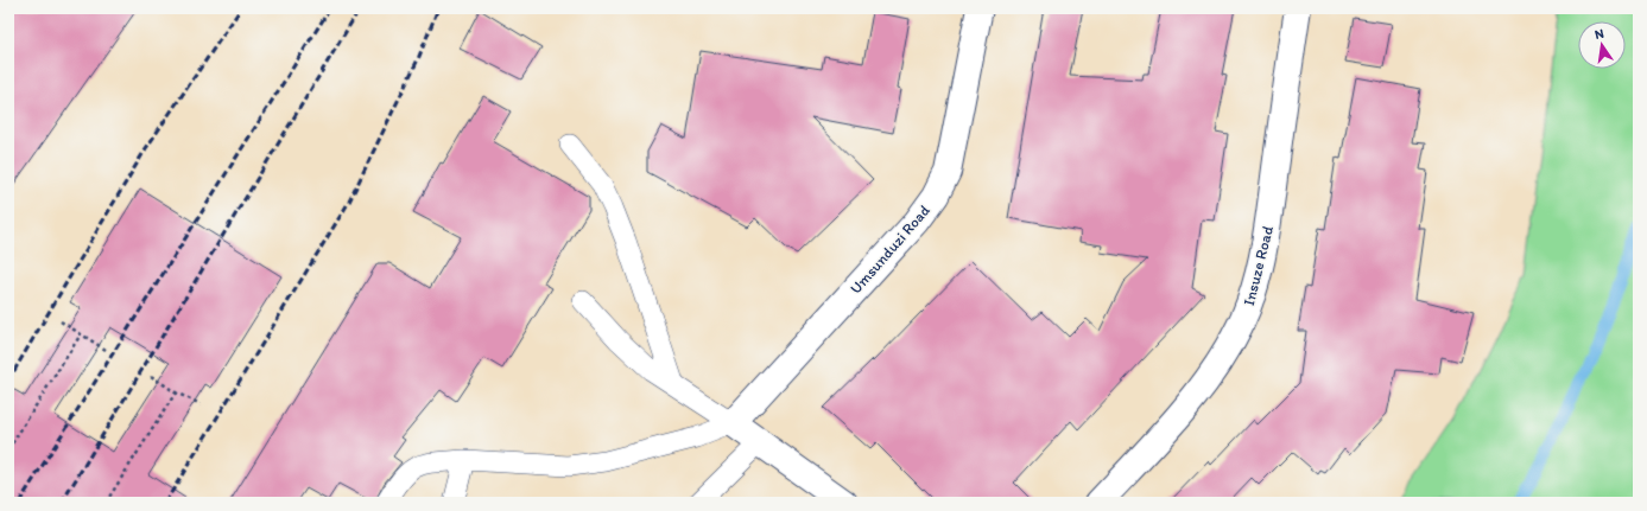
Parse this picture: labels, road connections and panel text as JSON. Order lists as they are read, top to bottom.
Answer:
{
  "streets": {
    "street": ["Umsunduzi Road", "Insuze Road"]
  },
  "north": "top"
}
